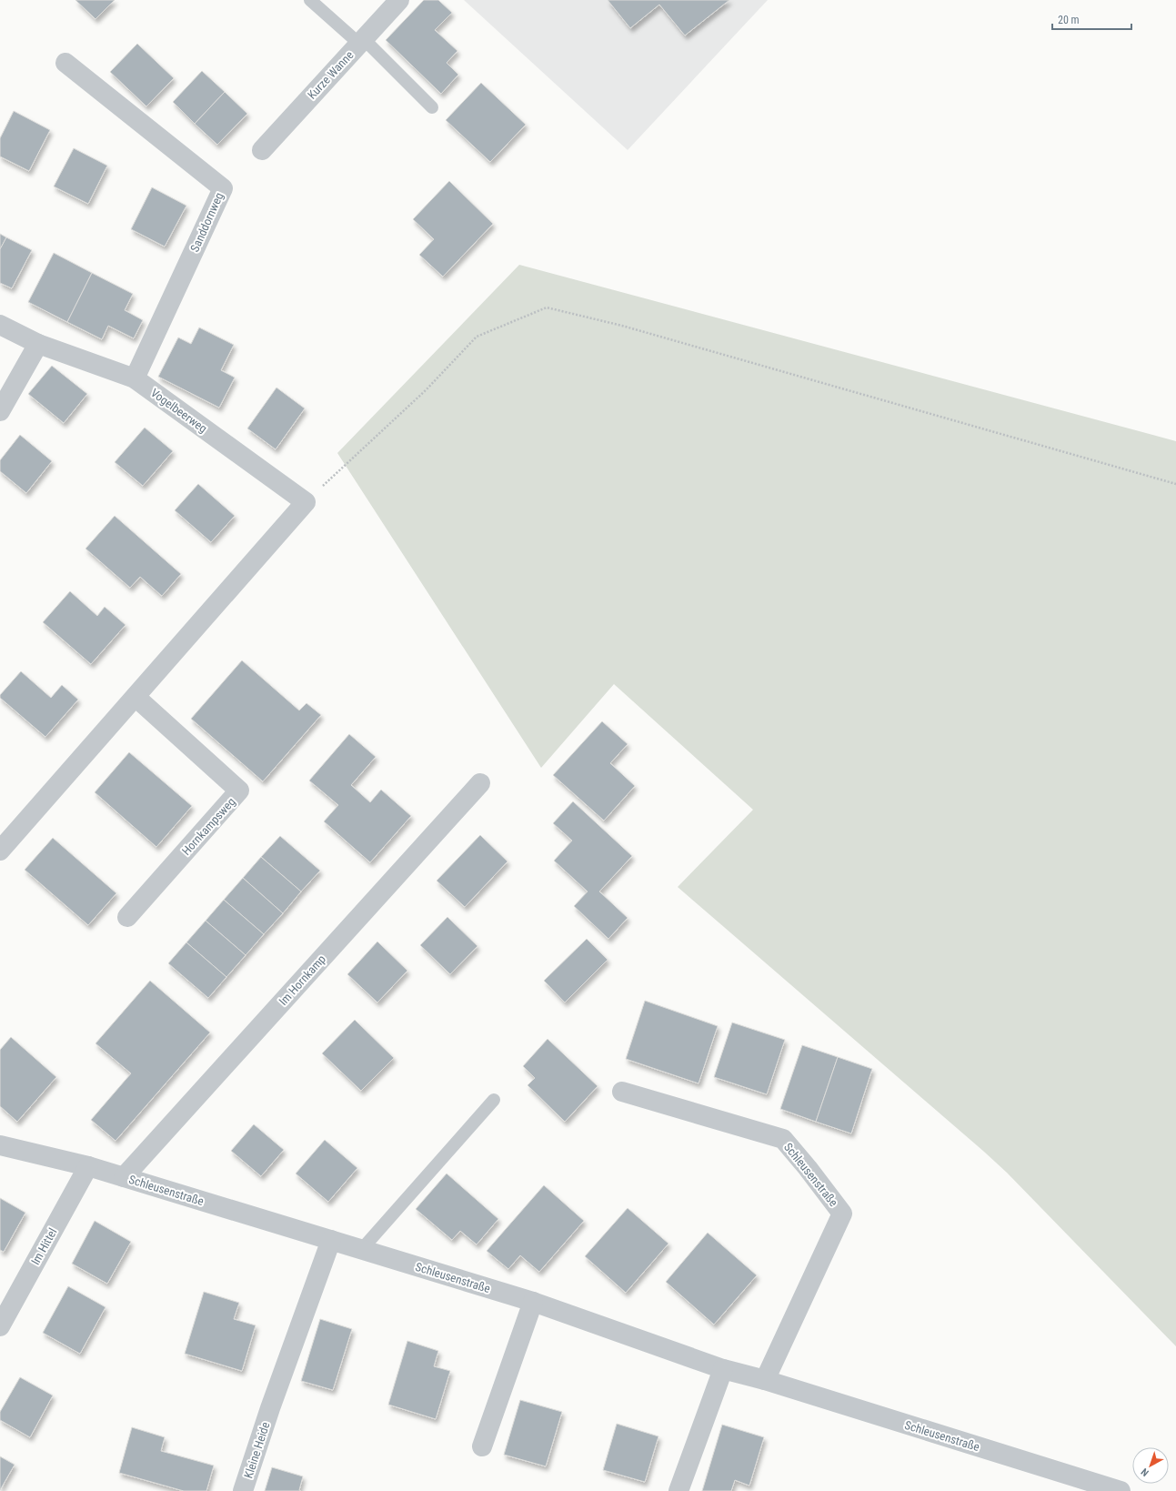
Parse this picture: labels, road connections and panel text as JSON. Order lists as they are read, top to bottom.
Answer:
{
  "streets": {
    "street": [
      "Kurze Wanne",
      "Sanddornweg",
      "Vogelbeerweg",
      "Hornkampsweg",
      "Im Hornkamp",
      "Schleusenstraße",
      "Im Hittel",
      "Kleine Heide"
    ]
  },
  "crossings": [
    ["Sanddornweg", "Vogelbeerweg"],
    ["Im Hornkamp", "Schleusenstraße"],
    ["Schleusenstraße", "Im Hittel"],
    ["Schleusenstraße", "Kleine Heide"]
  ],
  "scale_bar": "20 m",
  "north": "bottom left"
}
